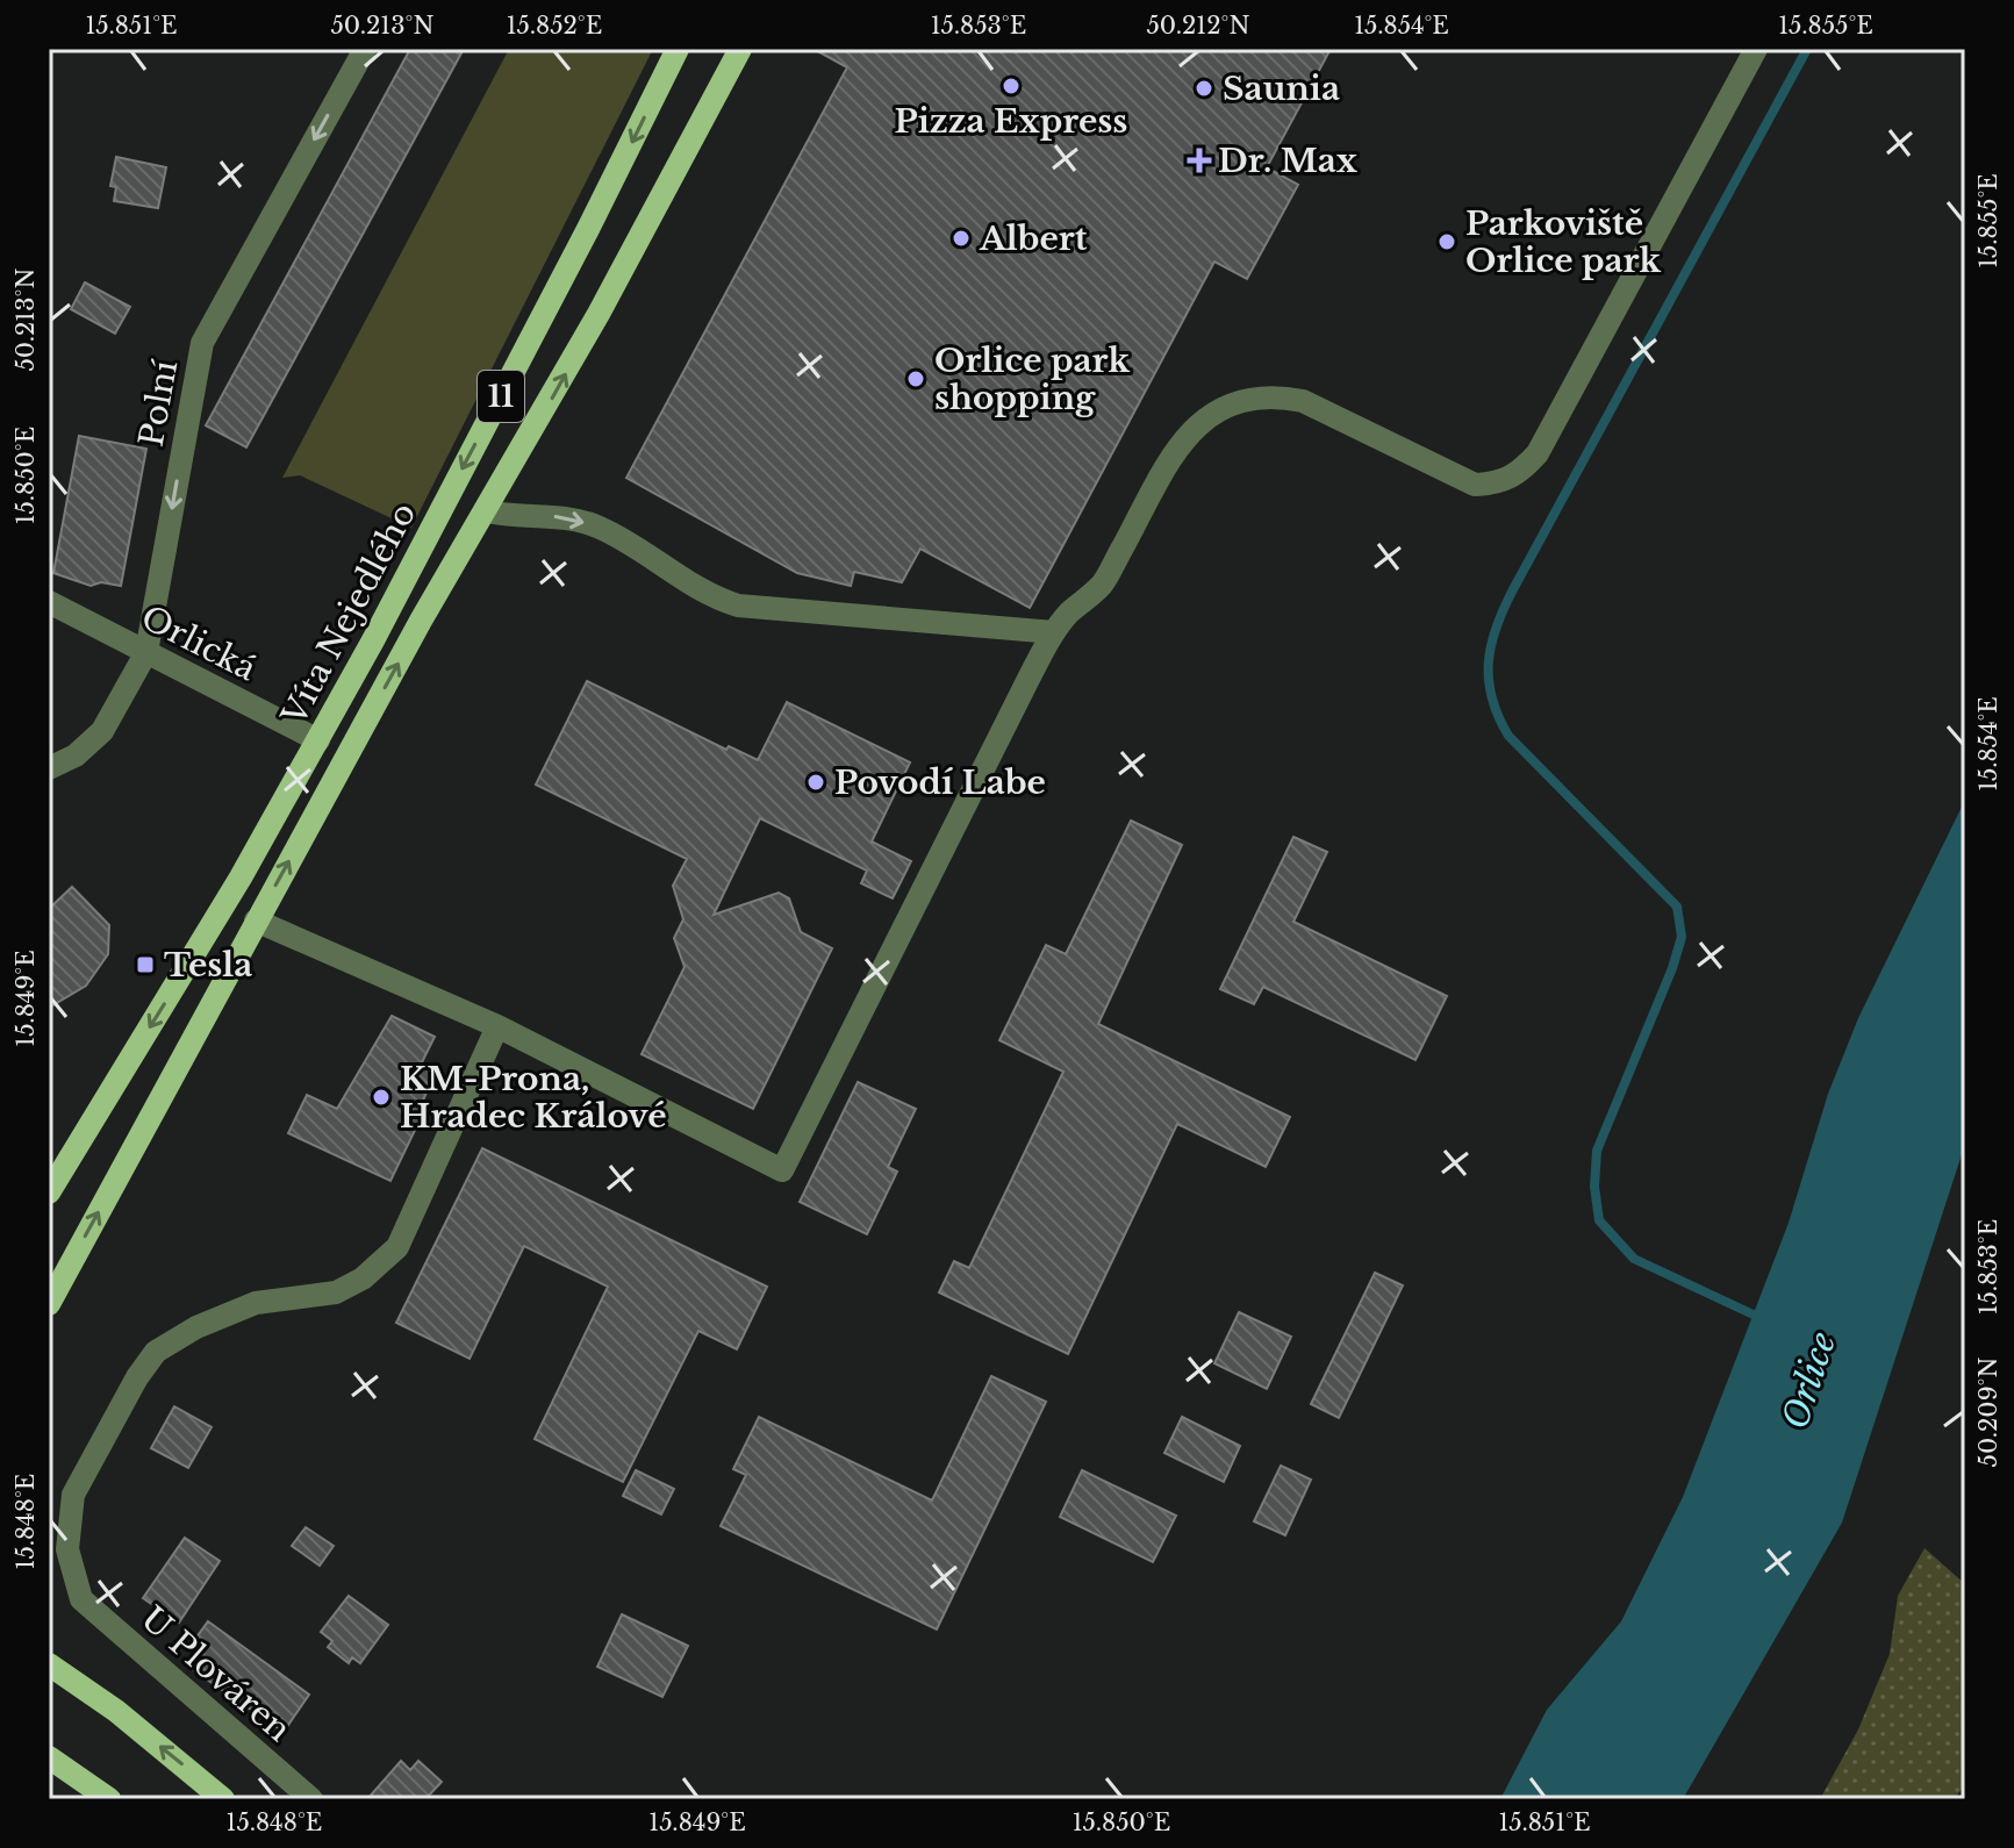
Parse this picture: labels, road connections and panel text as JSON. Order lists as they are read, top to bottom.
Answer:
{
  "streets": {
    "main road": ["11", "Víta Nejedlého"],
    "street": ["Polní", "Orlická", "U Plováren"]
  },
  "crossings": [
    ["Polní", "Orlická"],
    ["Víta Nejedlého", "Orlická"]
  ],
  "one_way": ["Polní"],
  "water": ["Orlice"],
  "places": {
    "other": [
      "Pizza Express",
      "Saunia",
      "Albert",
      "Parkoviště Orlice park",
      "Orlice park shopping",
      "Povodí Labe",
      "KM-Prona, Hradec Králové"
    ],
    "health": ["Dr. Max"],
    "transit": ["Tesla"]
  },
  "coordinates": [
    "15.851°E",
    "50.213°N",
    "15.852°E",
    "15.853°E",
    "50.212°N",
    "15.854°E",
    "15.855°E",
    "15.850°E",
    "15.849°E",
    "50.209°N",
    "15.848°E"
  ]
}
